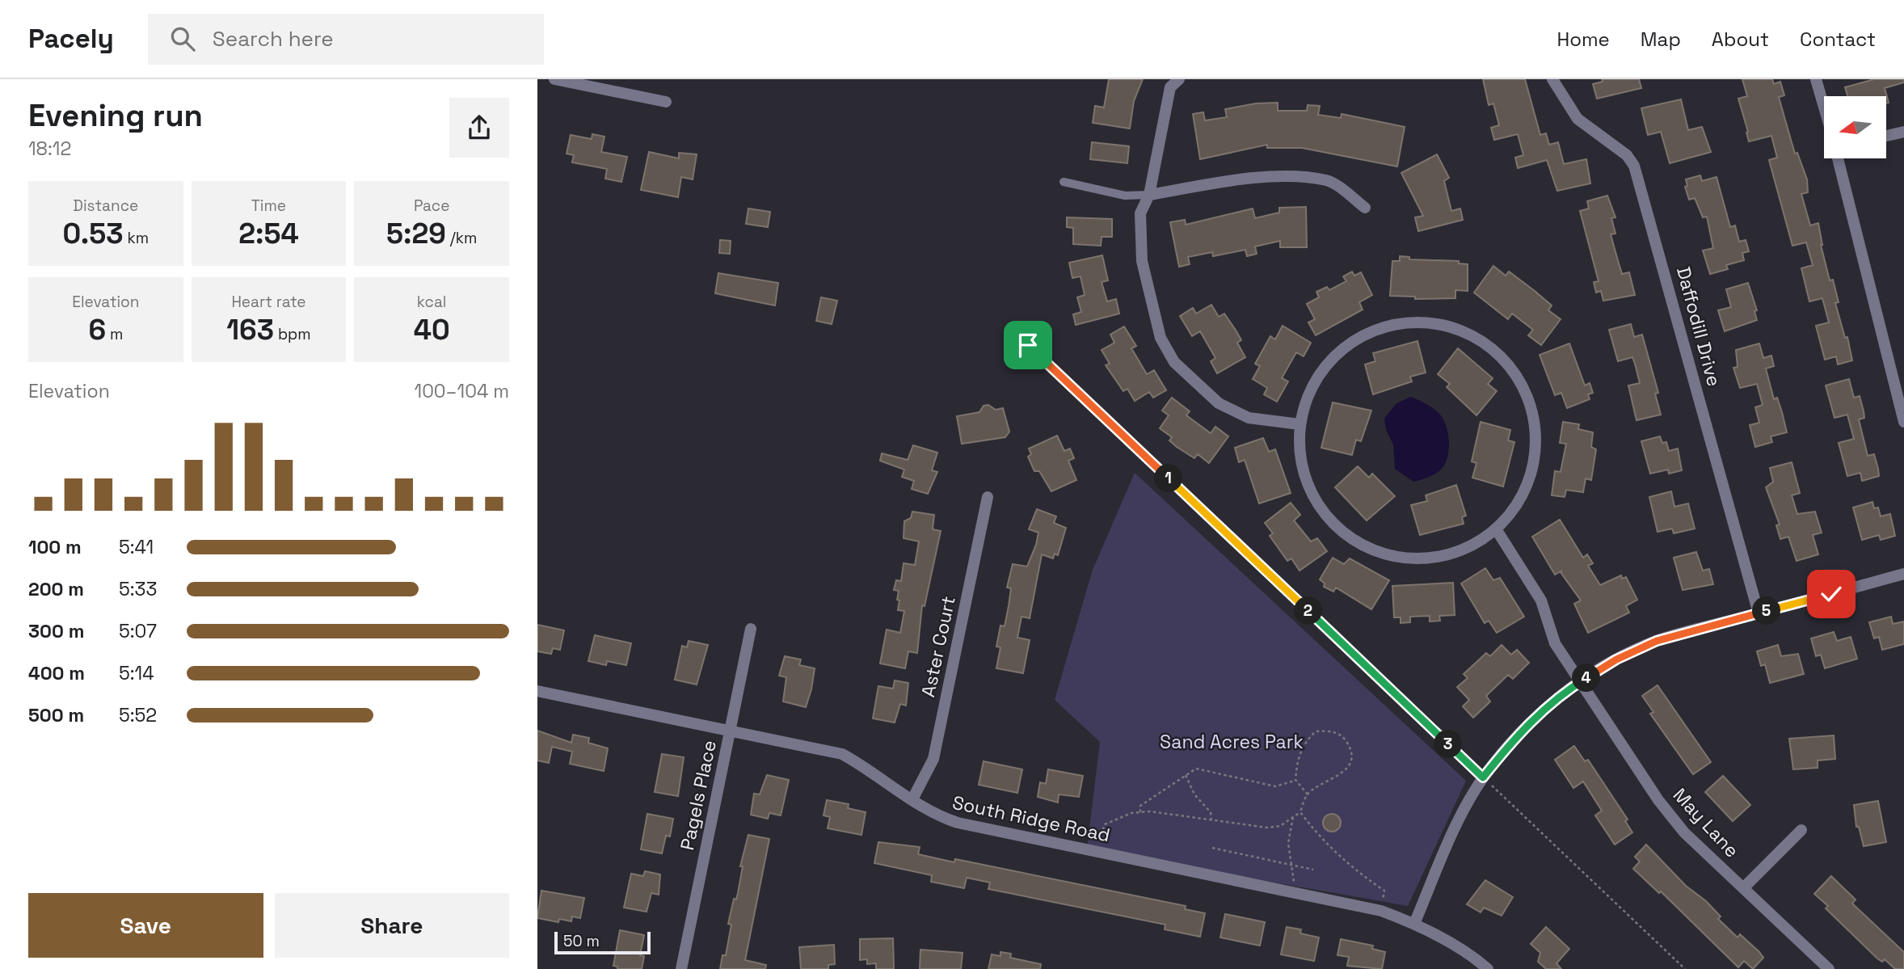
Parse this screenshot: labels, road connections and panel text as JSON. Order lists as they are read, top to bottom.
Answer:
{
  "streets": {
    "street": [
      "Daffodill Drive",
      "Aster Court",
      "Pagels Place",
      "South Ridge Road",
      "May Lane"
    ]
  },
  "crossings": [
    ["Aster Court", "South Ridge Road"],
    ["Pagels Place", "South Ridge Road"]
  ],
  "parks": ["Sand Acres Park"],
  "scale_bar": "50 m",
  "north": "left",
  "page": {
    "header": "Pacely",
    "search": "Search here",
    "nav": [
      "Home",
      "Map",
      "About",
      "Contact"
    ],
    "heading": ["Evening run", "18:12"],
    "stats": [
      ["Distance", "0.53 km"],
      ["Time", "2:54"],
      ["Pace", "5:29 /km"],
      ["Elevation", "6 m"],
      ["Heart rate", "163 bpm"],
      ["kcal", "40"]
    ],
    "chart": ["Elevation", "100–104 m"],
    "pins": [
      "1",
      "2",
      "5",
      "4",
      "3"
    ],
    "list": [
      {
        "name": "100 m",
        "note": "5:41"
      },
      {
        "name": "200 m",
        "note": "5:33"
      },
      {
        "name": "300 m",
        "note": "5:07"
      },
      {
        "name": "400 m",
        "note": "5:14"
      },
      {
        "name": "500 m",
        "note": "5:52"
      }
    ],
    "buttons": ["Save", "Share"],
    "scale": "50 m"
  }
}
